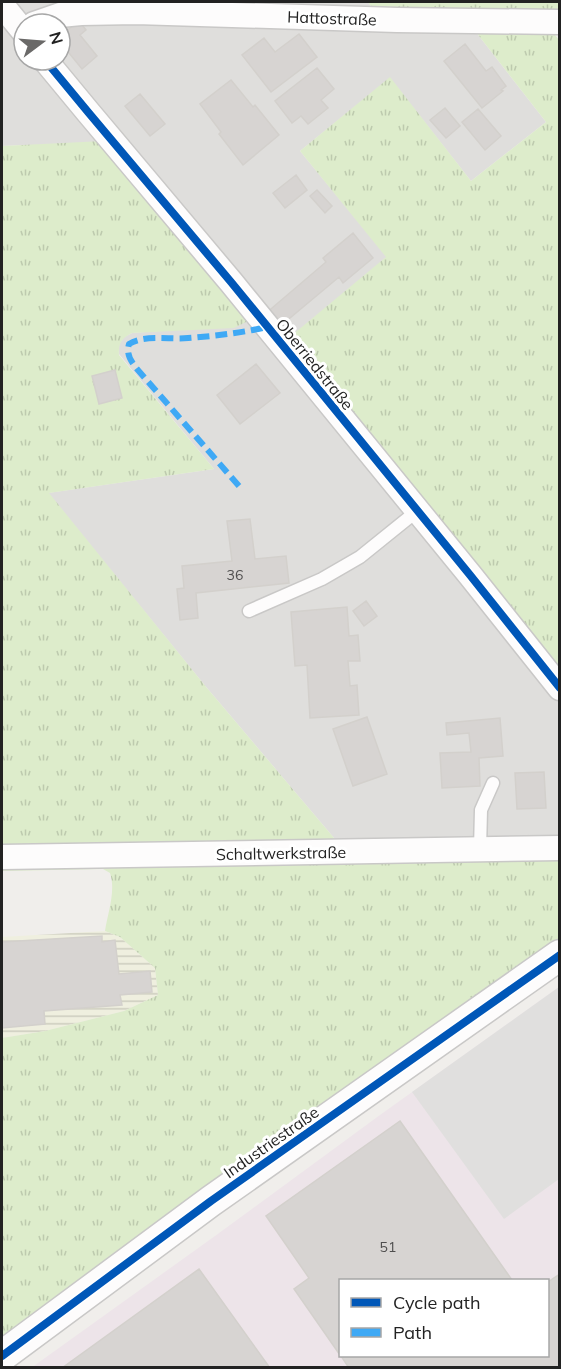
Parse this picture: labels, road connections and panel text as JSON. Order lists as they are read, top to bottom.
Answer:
{
  "streets": {
    "street": [
      "Hattostraße",
      "Oberriedstraße",
      "Schaltwerkstraße",
      "Industriestraße"
    ]
  },
  "house_numbers": ["36", "51"],
  "legend": ["Cycle path", "Path"],
  "north": "right"
}
